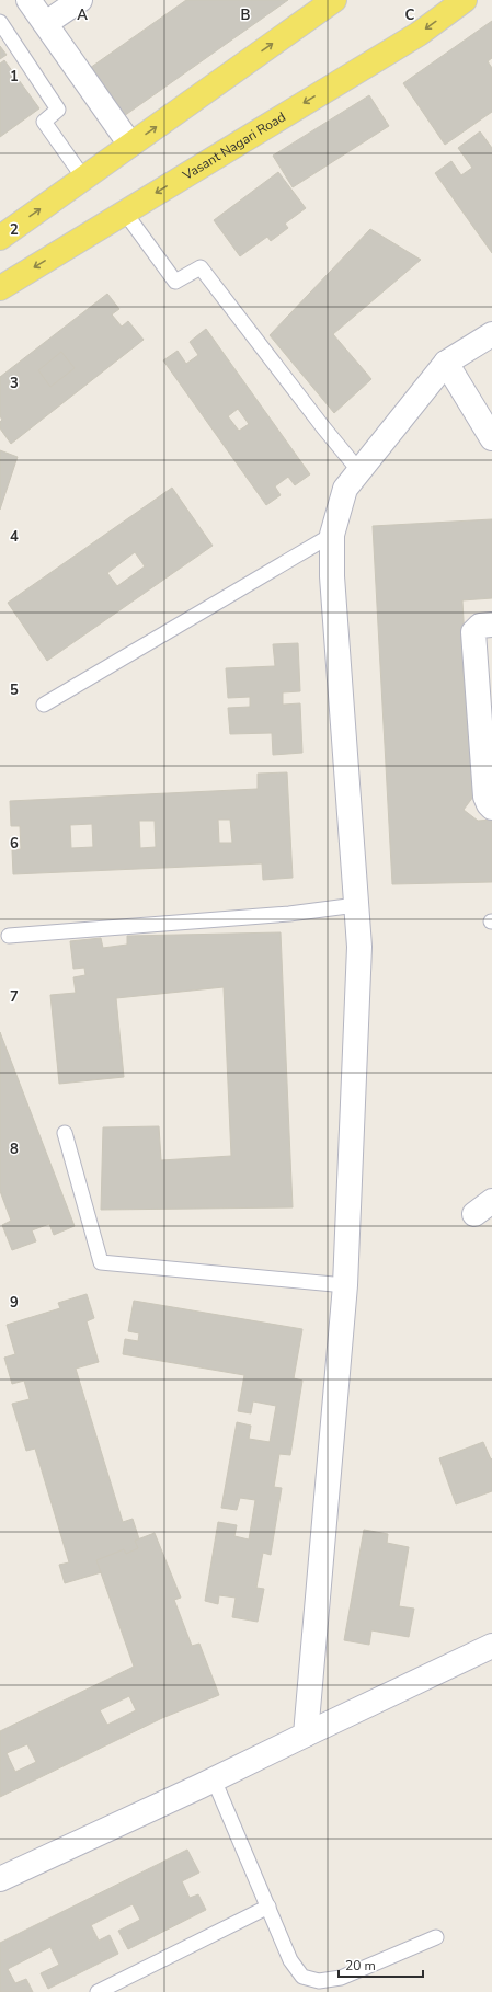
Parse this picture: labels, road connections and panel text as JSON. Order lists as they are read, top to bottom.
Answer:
{
  "streets": {
    "main road": ["Vasant Nagari Road"]
  },
  "scale_bar": "20 m",
  "grid": {
    "columns": ["A", "B", "C"],
    "rows": [
      "1",
      "2",
      "3",
      "4",
      "5",
      "6",
      "7",
      "8",
      "9"
    ]
  }
}
